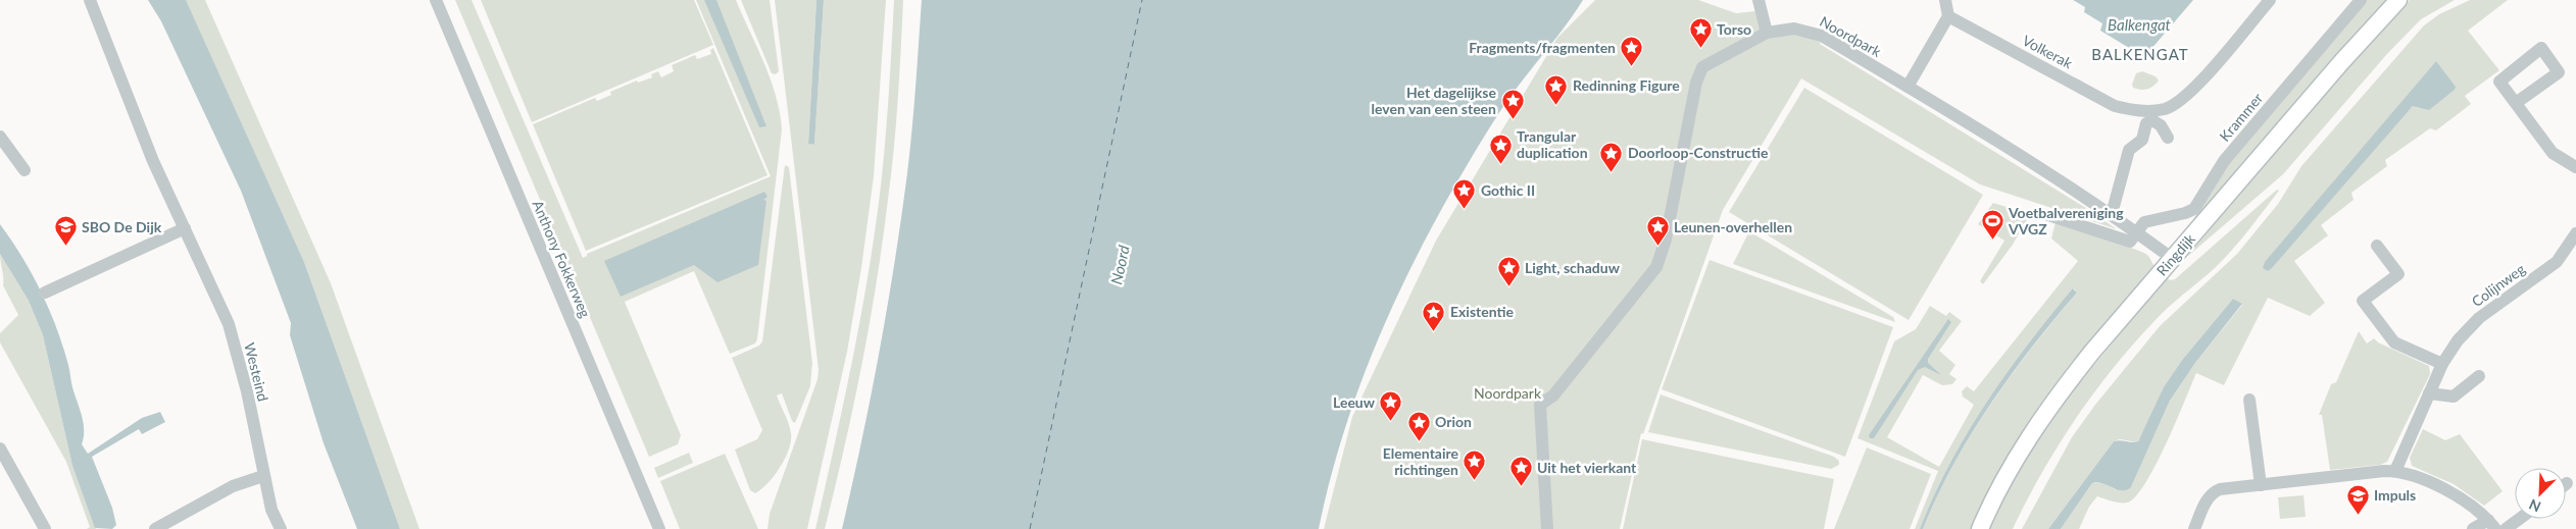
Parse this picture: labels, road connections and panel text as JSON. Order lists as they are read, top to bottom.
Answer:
{
  "streets": {
    "main road": ["Ringdijk"],
    "street": [
      "Noordpark",
      "Volkerak",
      "Krammer",
      "Anthony Fokkerweg",
      "Colijnweg",
      "Westeind"
    ]
  },
  "crossings": [
    ["Noordpark", "Krammer"],
    ["Noordpark", "Ringdijk"]
  ],
  "districts": ["BALKENGAT"],
  "water": ["Balkengat", "Noord"],
  "parks": ["Noordpark"],
  "places": {
    "place": [
      "Torso",
      "Fragments/fragmenten",
      "Redinning Figure",
      "Het dagelijkse leven van een steen",
      "Trangular duplication",
      "Doorloop-Constructie",
      "Gothic II",
      "Leunen-overhellen",
      "Light, schaduw",
      "Existentie",
      "Leeuw",
      "Orion",
      "Elementaire richtingen",
      "Uit het vierkant"
    ],
    "sports": ["Voetbalvereniging VVGZ"],
    "school or university": ["SBO De Dijk", "Impuls"]
  },
  "north": "bottom left"
}
